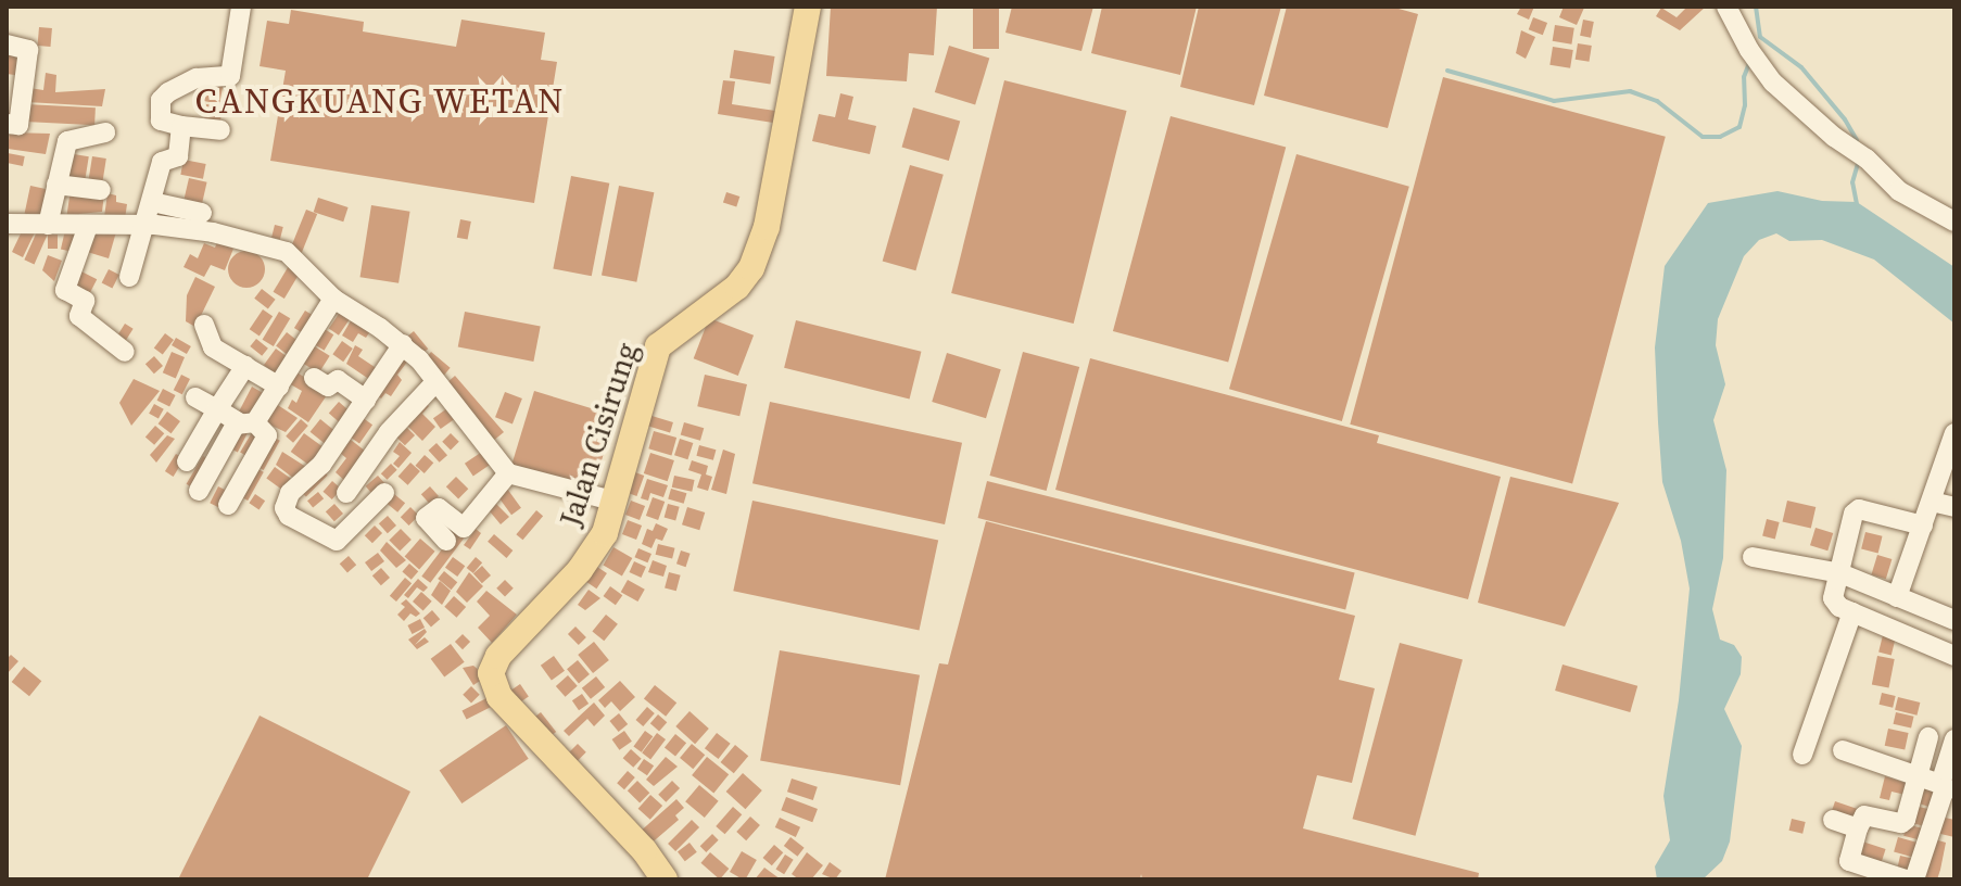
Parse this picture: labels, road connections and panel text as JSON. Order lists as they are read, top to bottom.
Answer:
{
  "streets": {
    "main road": ["Jalan Cisirung"]
  },
  "districts": ["CANGKUANG WETAN"]
}
